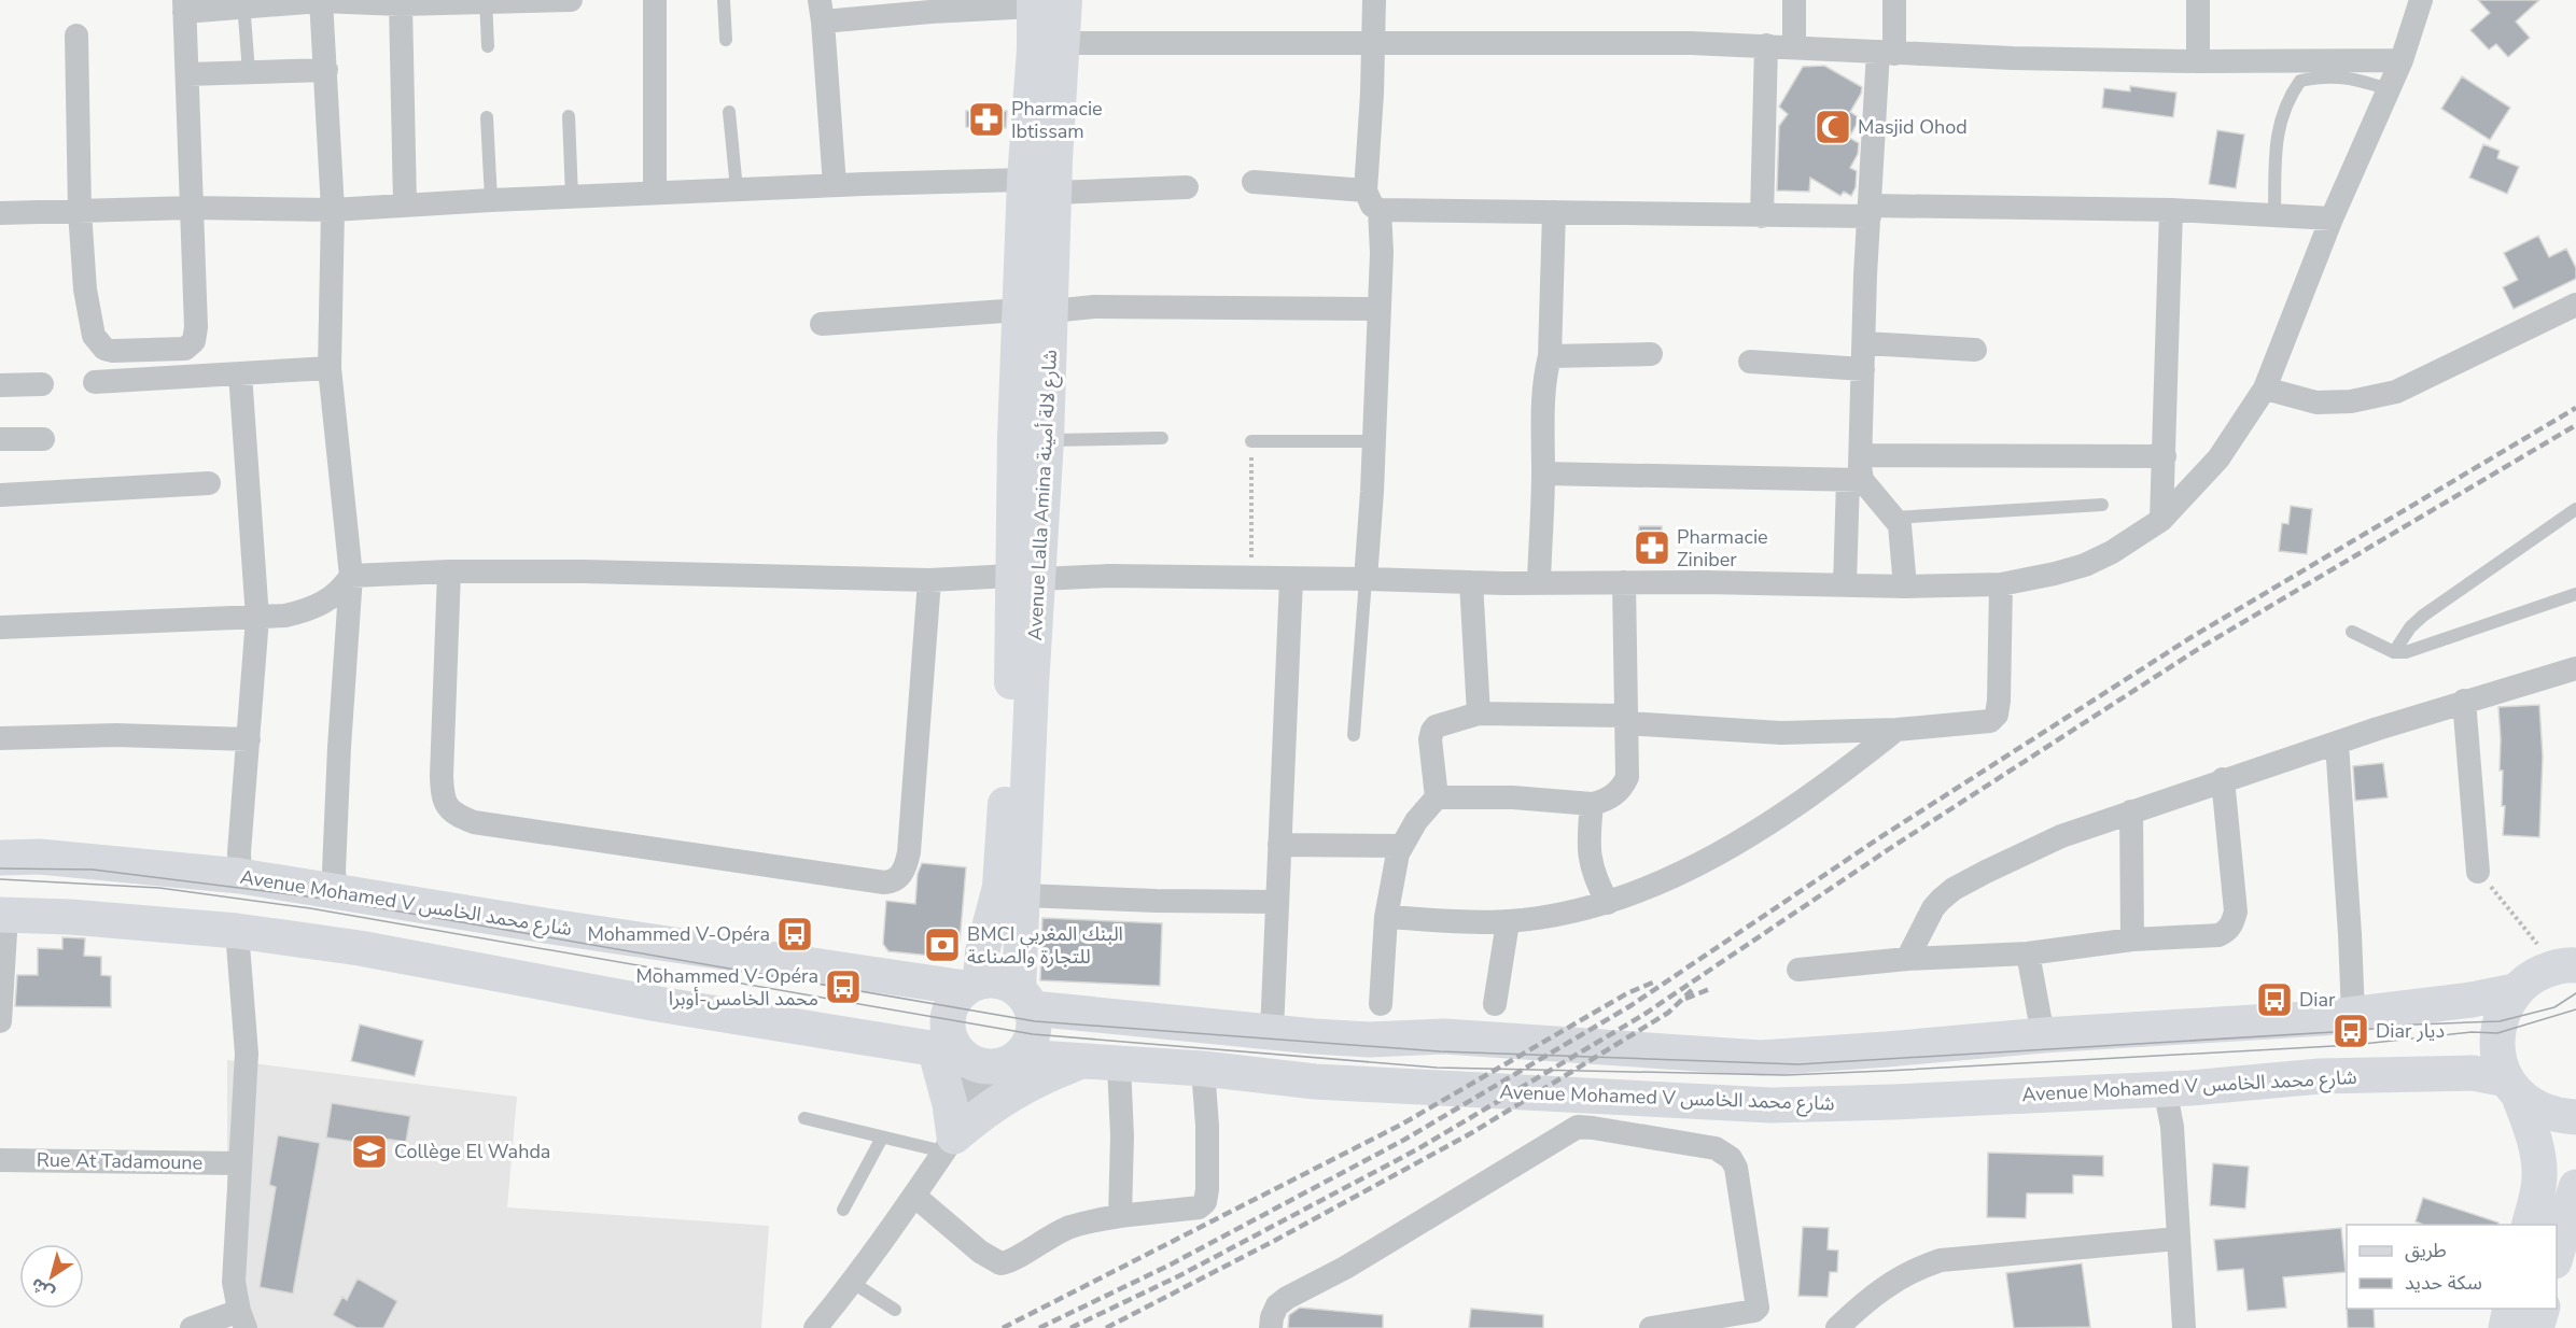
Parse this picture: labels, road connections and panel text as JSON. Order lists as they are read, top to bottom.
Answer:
{
  "streets": {
    "main road": ["Avenue Mohamed V شارع محمد الخامس"],
    "street": ["Avenue Lalla Amina شارع لالة أمينة", "Rue At Tadamoune"]
  },
  "crossings": [
    ["Avenue Lalla Amina شارع لالة أمينة", "Avenue Mohamed V شارع محمد الخامس"]
  ],
  "places": {
    "pharmacy": ["Pharmacie Ibtissam", "Pharmacie Ziniber"],
    "mosque": ["Masjid Ohod"],
    "bus stop": [
      "Mohammed V-Opéra",
      "Mohammed V-Opéra محمد الخامس-أوبرا",
      "Diar",
      "Diar ديار"
    ],
    "bank": ["BMCI البنك المغربي للتجارة والصناعة"],
    "school or university": ["Collège El Wahda"]
  },
  "legend": ["طريق", "سكة حديد"],
  "north": "bottom left"
}
